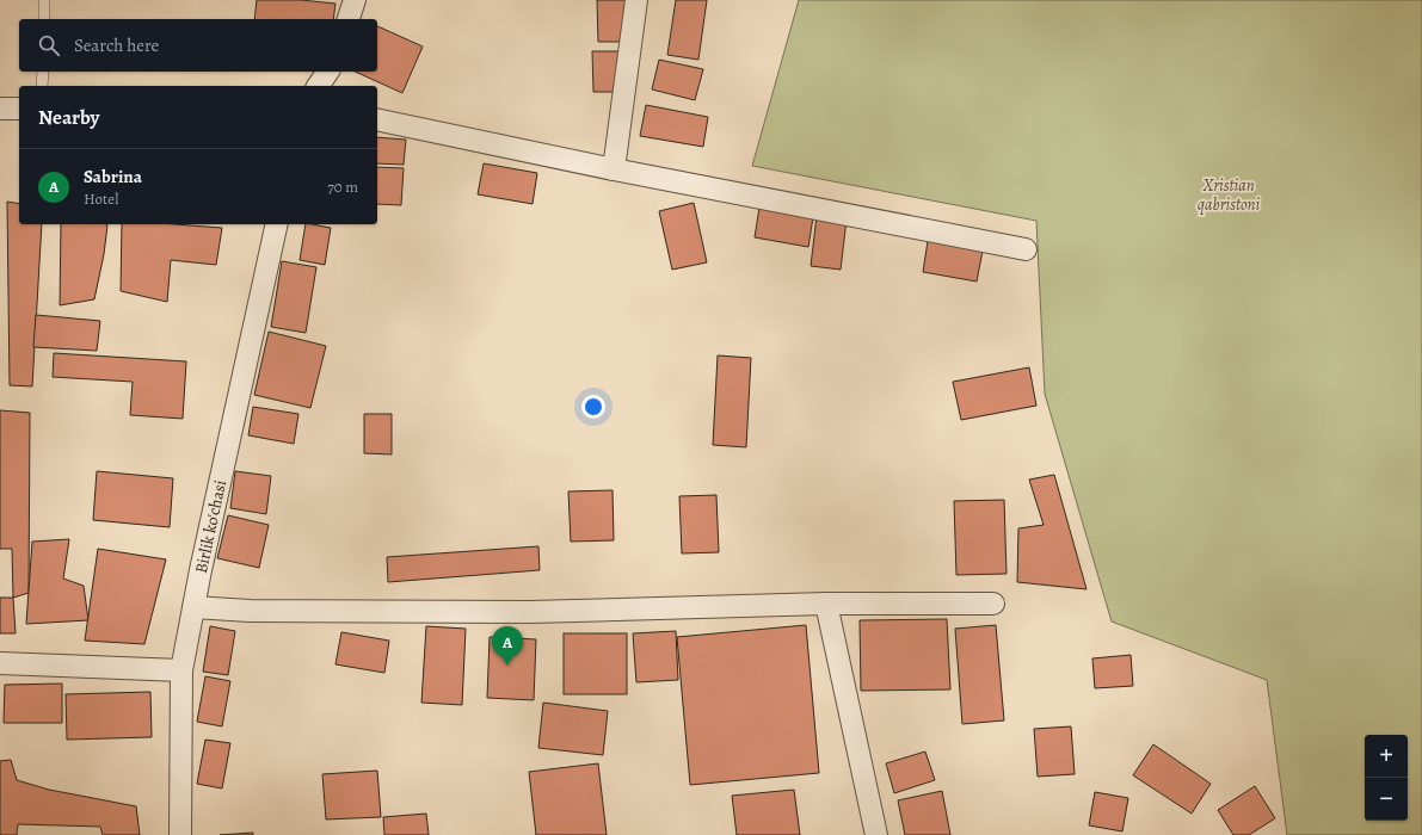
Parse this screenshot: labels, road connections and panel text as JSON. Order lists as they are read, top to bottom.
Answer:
{
  "streets": {
    "street": ["Birlik ko'chasi"]
  },
  "parks": ["Xristian qabristoni"],
  "page": {
    "search": "Search here",
    "heading": "Nearby",
    "list": [
      {
        "mark": "A",
        "name": "Sabrina",
        "note": "Hotel",
        "value": "70 m"
      }
    ],
    "pins": "A",
    "map_buttons": ["+", "−"]
  }
}
